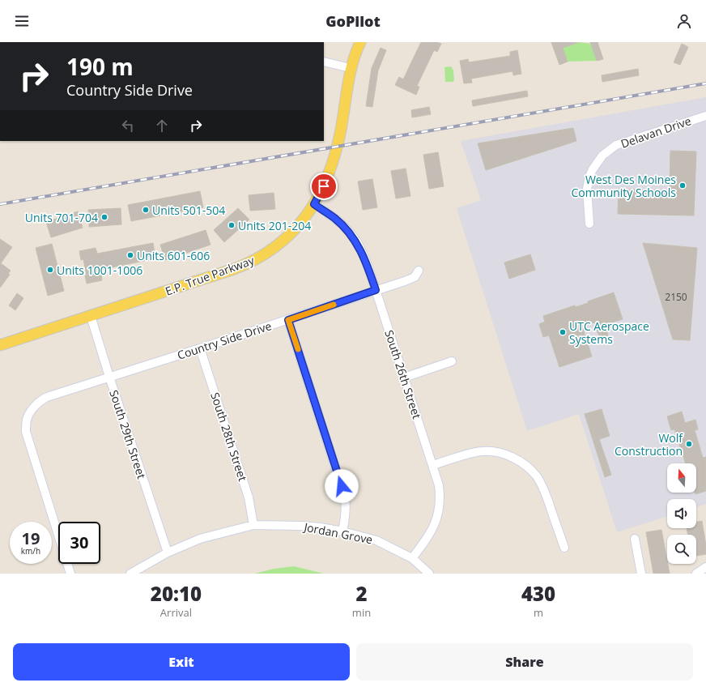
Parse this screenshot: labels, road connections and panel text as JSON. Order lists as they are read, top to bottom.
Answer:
{
  "streets": {
    "main road": ["E.P. True Parkway"],
    "street": [
      "Delavan Drive",
      "Country Side Drive",
      "South 26th Street",
      "South 29th Street",
      "South 28th Street",
      "Jordan Grove"
    ]
  },
  "crossings": [
    ["E.P. True Parkway", "South 26th Street"],
    ["E.P. True Parkway", "South 29th Street"],
    ["Country Side Drive", "South 26th Street"],
    ["Country Side Drive", "South 29th Street"],
    ["Country Side Drive", "South 28th Street"],
    ["South 26th Street", "Jordan Grove"],
    ["South 29th Street", "Jordan Grove"],
    ["South 28th Street", "Jordan Grove"]
  ],
  "places": [
    "West Des Moines Community Schools",
    "Units 501-504",
    "Units 701-704",
    "Units 201-204",
    "Units 601-606",
    "Units 1001-1006",
    "UTC Aerospace Systems",
    "Wolf Construction"
  ],
  "house_numbers": ["2150"],
  "north": "top",
  "page": {
    "header": "GoPilot",
    "turn": ["190 m", "Country Side Drive"],
    "speed": "19 km/h",
    "limit": "30",
    "eta": [
      "20:10",
      "Arrival",
      "2",
      "min",
      "430",
      "m"
    ],
    "buttons": ["Exit", "Share"]
  }
}
